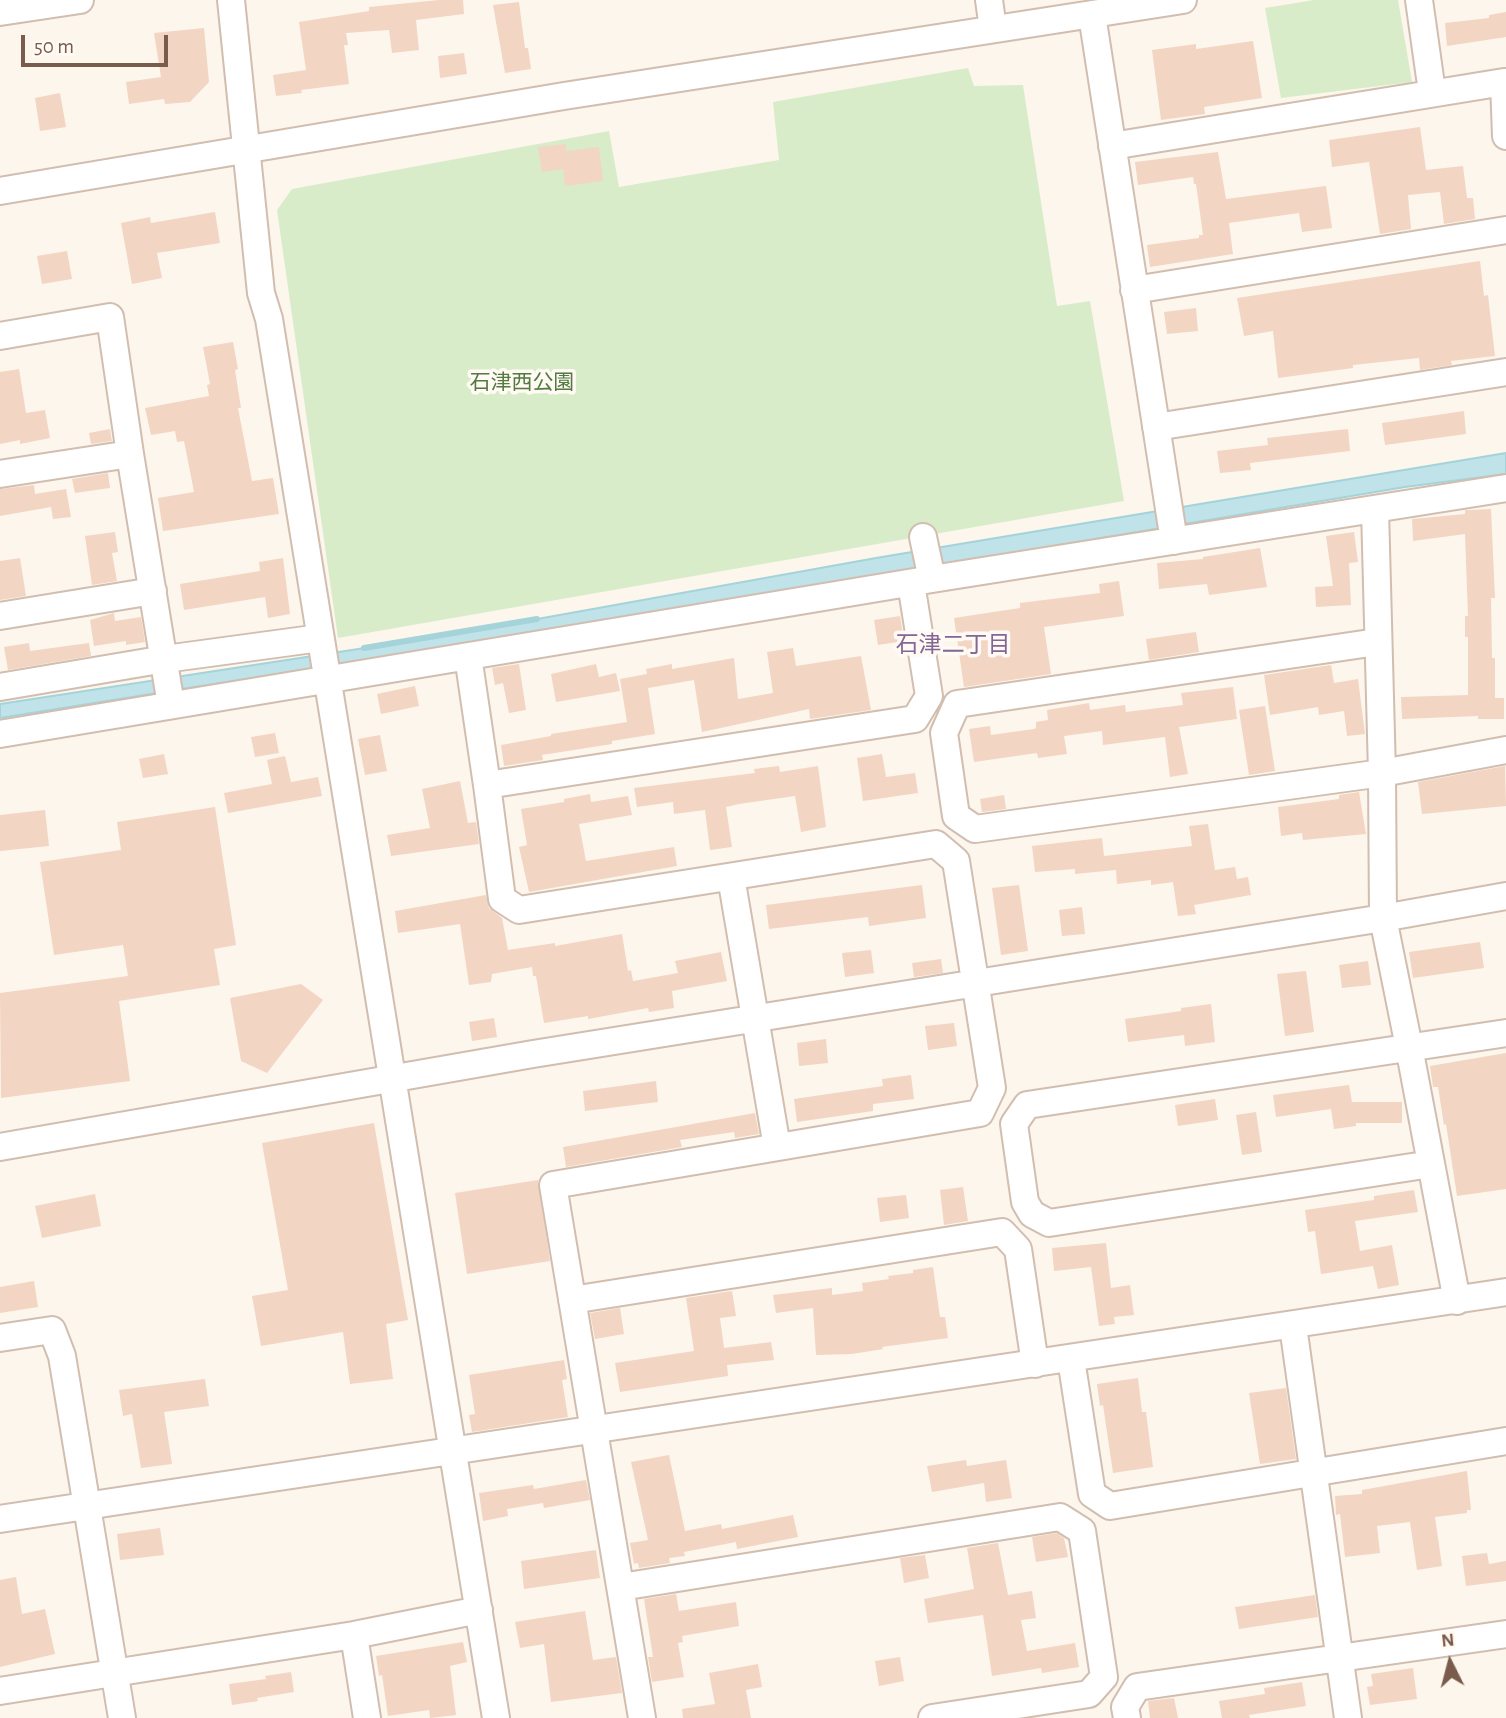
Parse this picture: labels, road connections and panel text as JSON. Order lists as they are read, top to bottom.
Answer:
{
  "districts": ["石津二丁目"],
  "parks": ["石津西公園"],
  "scale_bar": "50 m",
  "north": "top"
}
